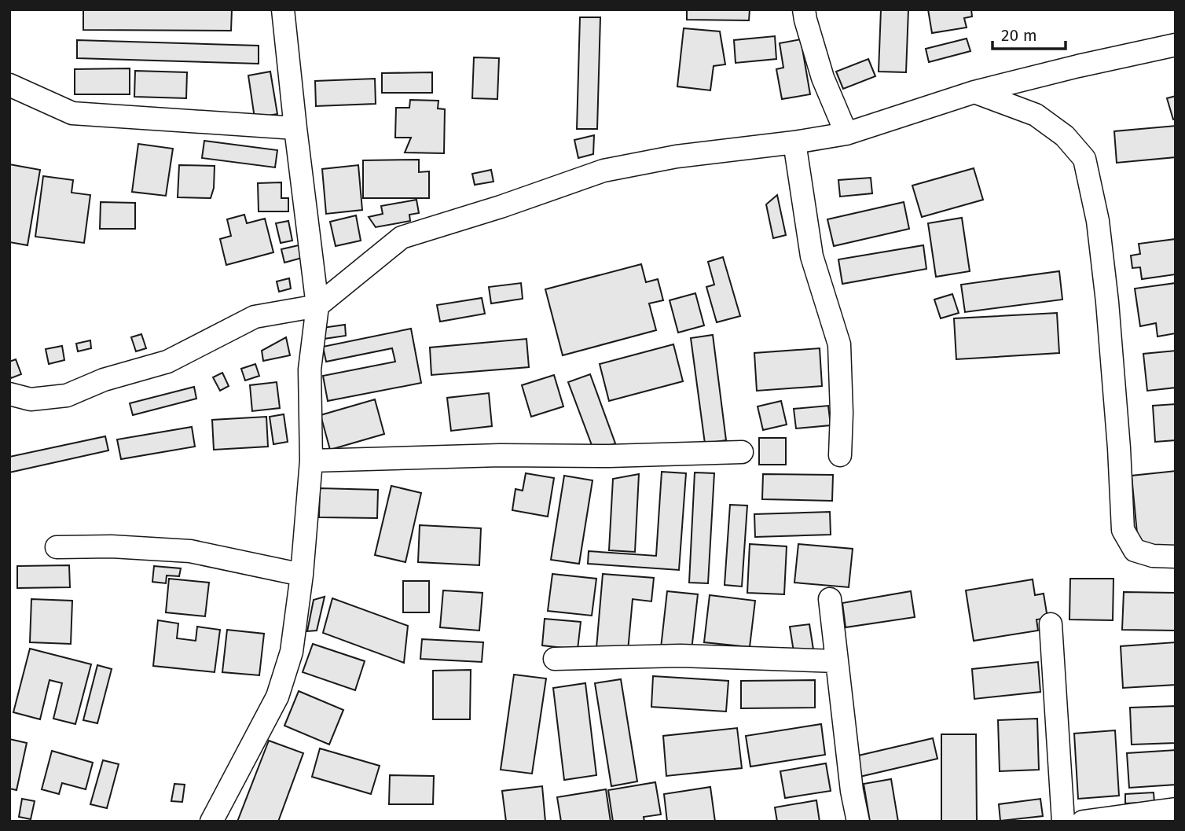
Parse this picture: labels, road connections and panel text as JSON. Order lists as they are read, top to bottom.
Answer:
{
  "scale_bar": "20 m"
}
